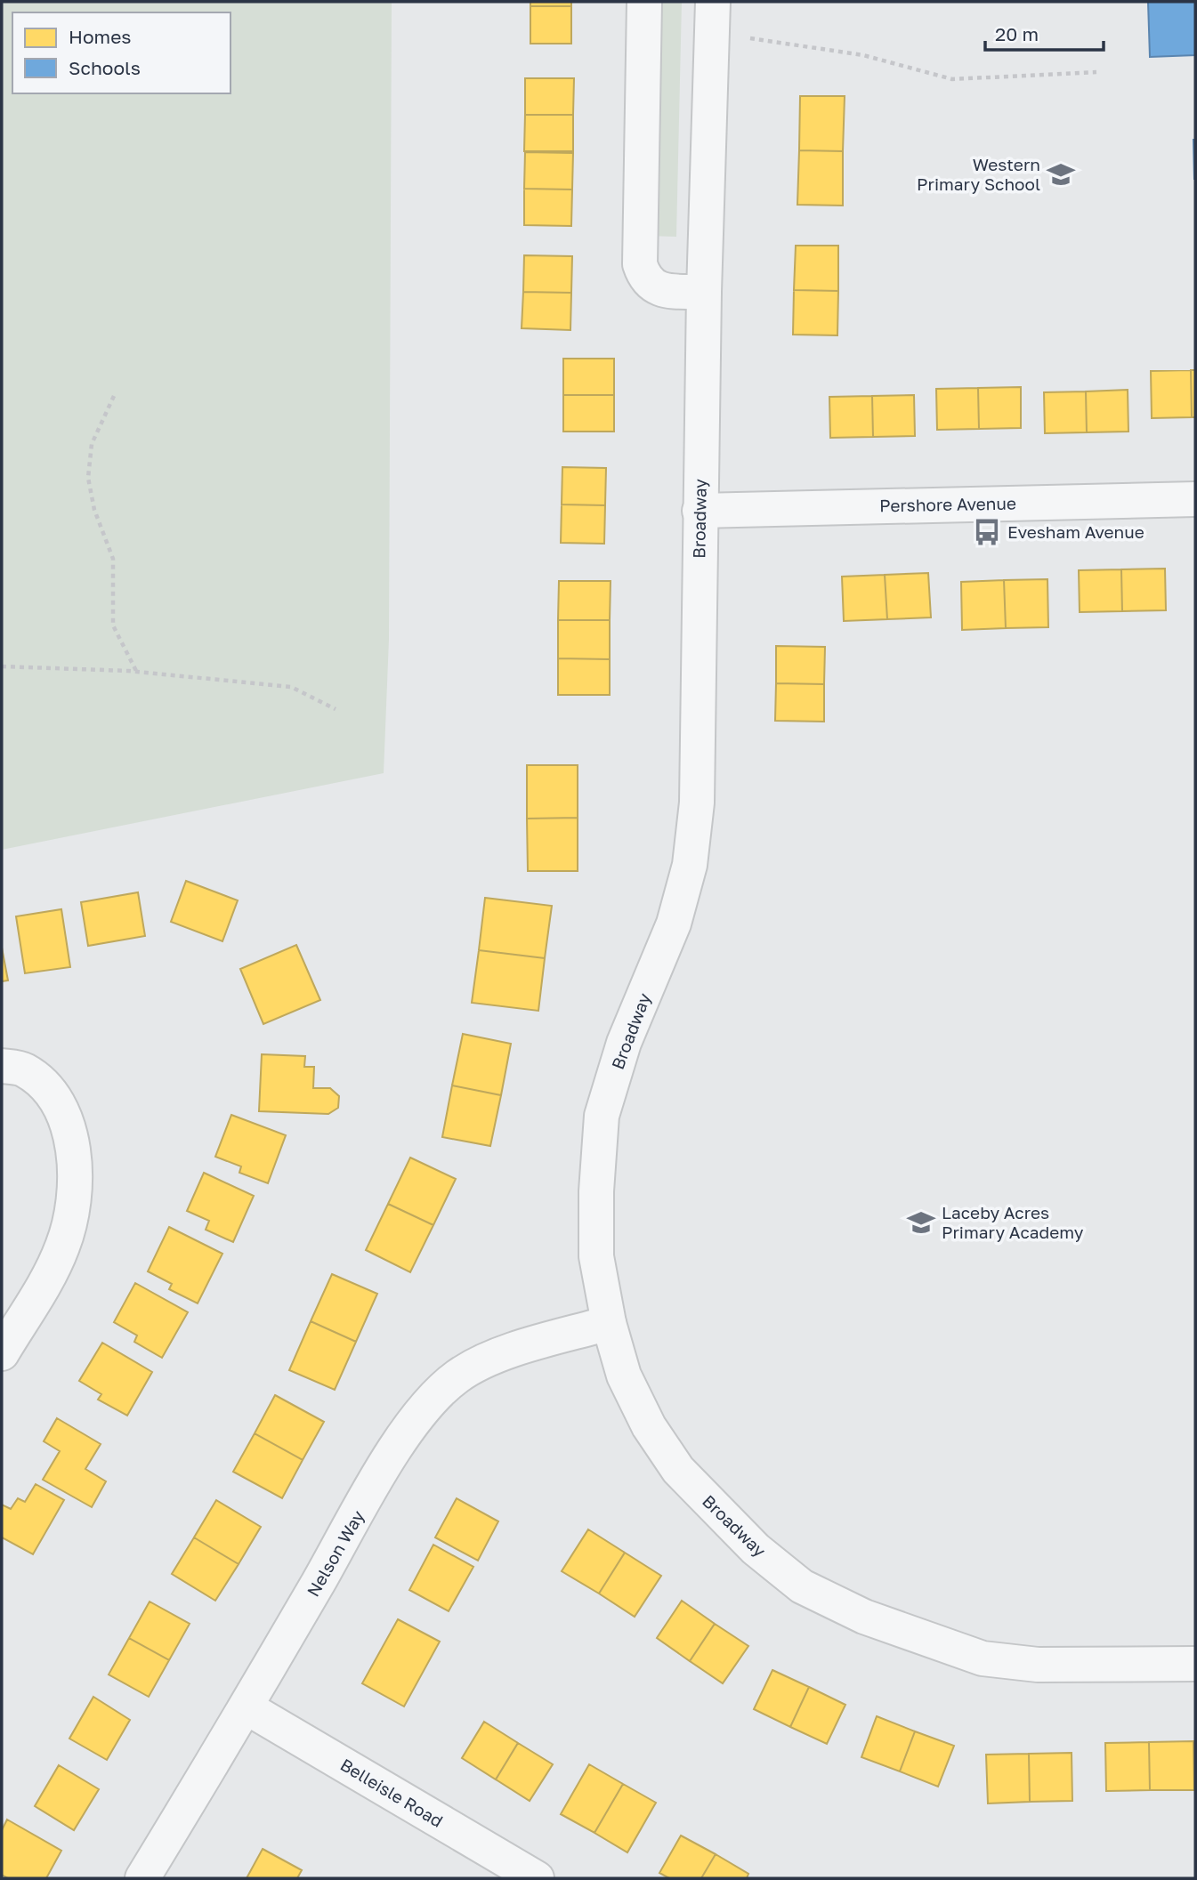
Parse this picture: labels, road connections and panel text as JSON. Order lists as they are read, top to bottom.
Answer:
{
  "streets": {
    "street": [
      "Pershore Avenue",
      "Broadway",
      "Nelson Way",
      "Belleisle Road"
    ]
  },
  "crossings": [
    ["Pershore Avenue", "Broadway"],
    ["Broadway", "Nelson Way"],
    ["Nelson Way", "Belleisle Road"]
  ],
  "places": {
    "school or university": ["Western Primary School", "Laceby Acres Primary Academy"],
    "bus stop": ["Evesham Avenue"]
  },
  "legend": ["Homes", "Schools"],
  "scale_bar": "20 m"
}
